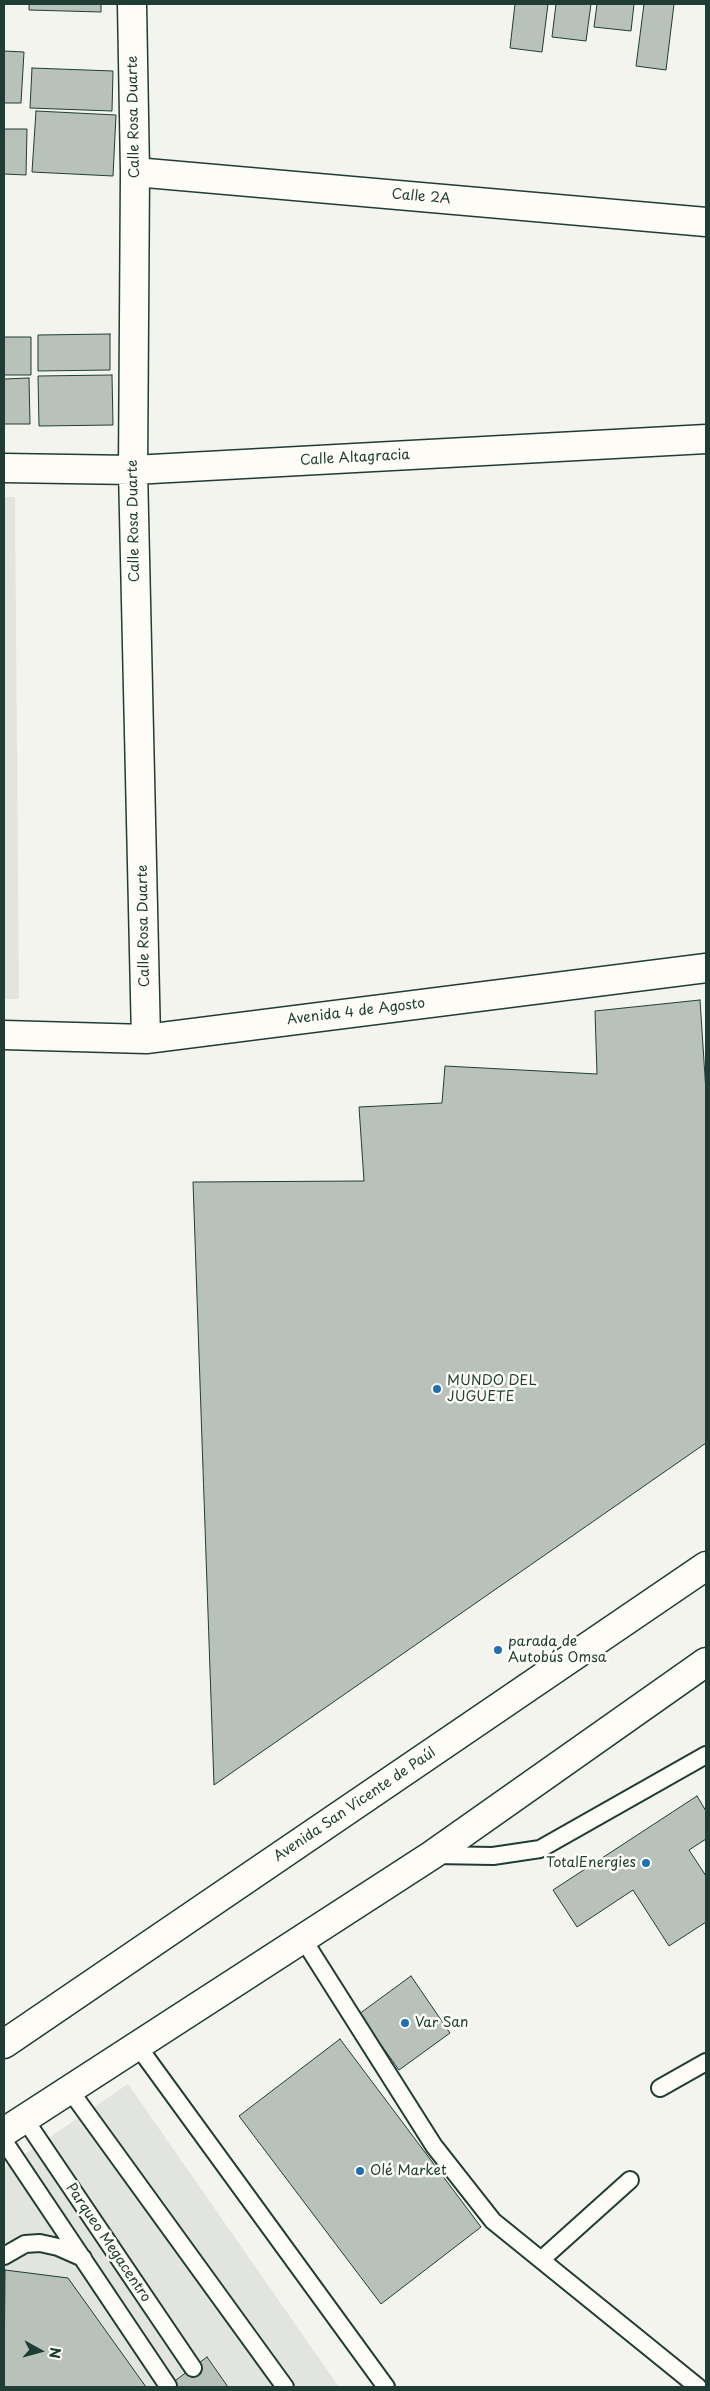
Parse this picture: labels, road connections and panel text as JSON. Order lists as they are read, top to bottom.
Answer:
{
  "streets": {
    "street": [
      "Calle Rosa Duarte",
      "Calle 2A",
      "Calle Altagracia",
      "Avenida 4 de Agosto",
      "Avenida San Vicente de Paúl"
    ],
    "lane": ["Parqueo Megacentro"]
  },
  "crossings": [
    ["Calle Rosa Duarte", "Calle 2A"],
    ["Calle Rosa Duarte", "Calle Altagracia"],
    ["Calle Rosa Duarte", "Avenida 4 de Agosto"]
  ],
  "places": [
    "MUNDO DEL JUGUETE",
    "parada de Autobús Omsa",
    "TotalEnergies",
    "Var San",
    "Olé Market"
  ],
  "north": "right"
}
